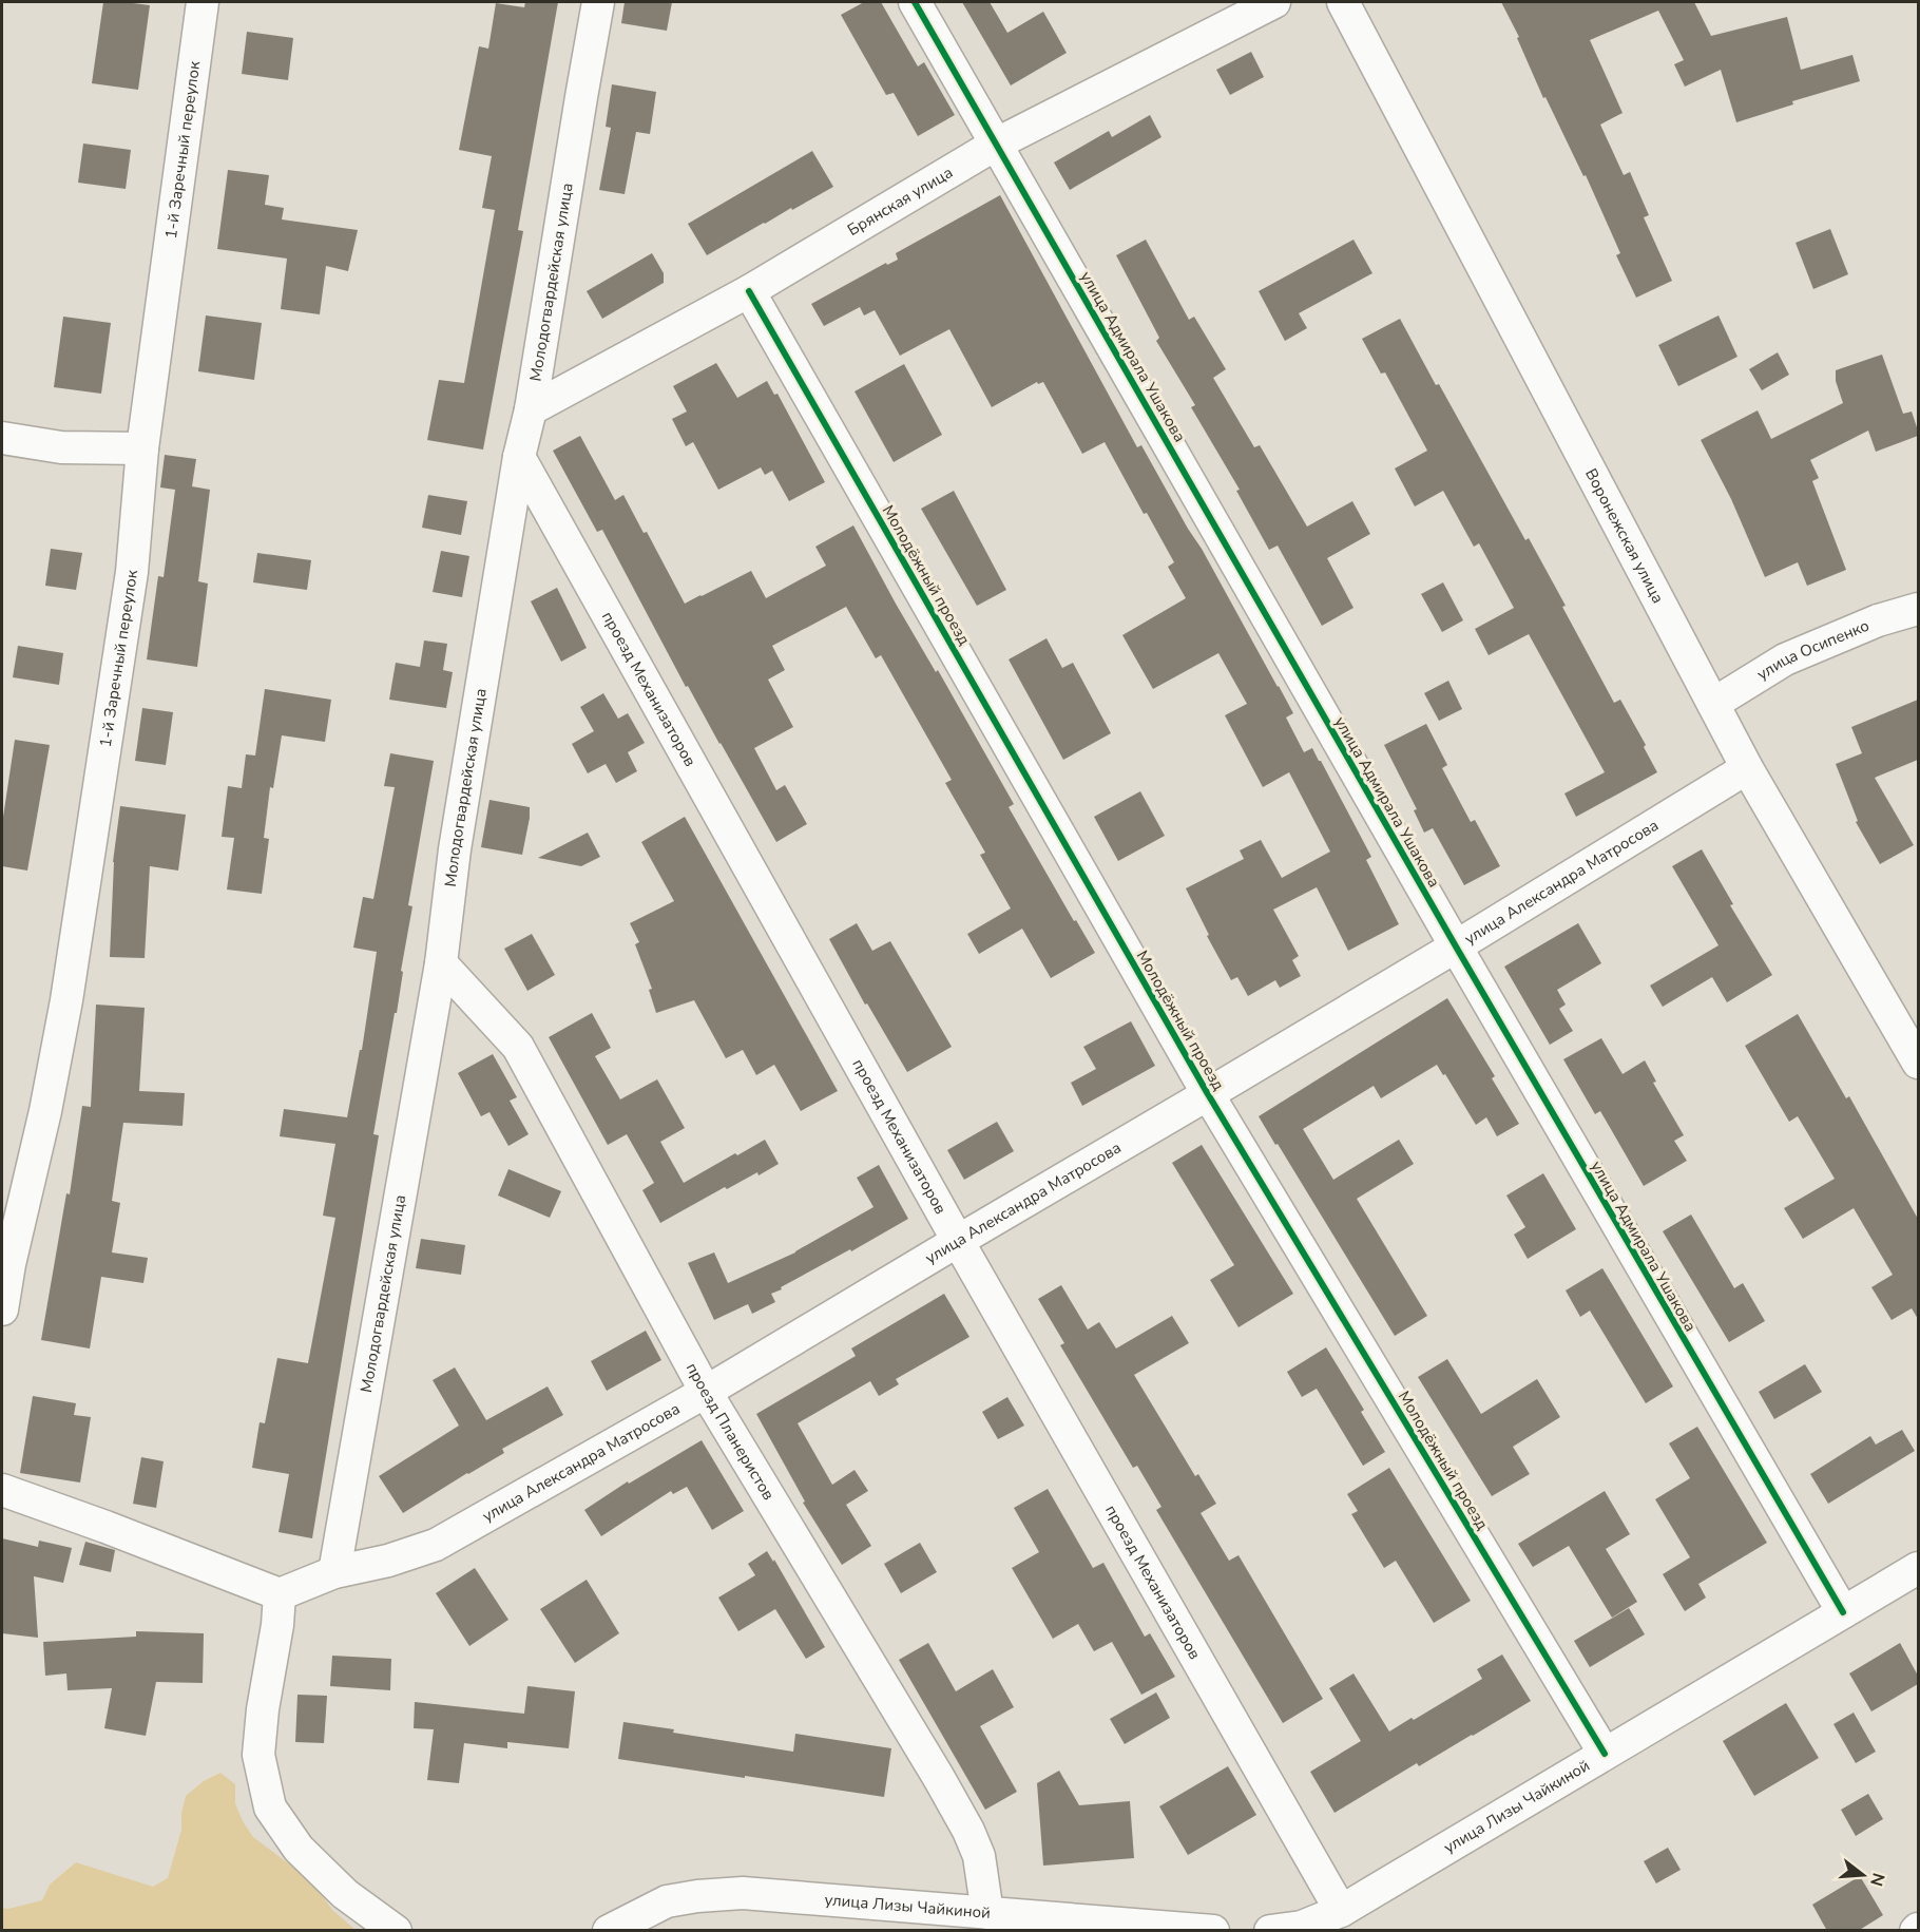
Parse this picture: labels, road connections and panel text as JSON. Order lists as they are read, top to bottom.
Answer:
{
  "streets": {
    "street": [
      "1-й Заречный переулок",
      "Брянская улица",
      "Молодогвардейская улица",
      "улица Адмирала Ушакова",
      "Воронежская улица",
      "Молодёжный проезд",
      "улица Осипенко",
      "проезд Механизаторов",
      "улица Александра Матросова",
      "проезд Планеристов",
      "улица Лизы Чайкиной"
    ]
  },
  "crossings": [
    ["Брянская улица", "Молодогвардейская улица"],
    ["Брянская улица", "улица Адмирала Ушакова"],
    ["Брянская улица", "Молодёжный проезд"],
    ["Молодогвардейская улица", "проезд Механизаторов"],
    ["Молодогвардейская улица", "улица Александра Матросова"],
    ["Молодогвардейская улица", "проезд Планеристов"],
    ["улица Адмирала Ушакова", "улица Александра Матросова"],
    ["улица Адмирала Ушакова", "улица Лизы Чайкиной"],
    ["Воронежская улица", "улица Осипенко"],
    ["Воронежская улица", "улица Александра Матросова"],
    ["Молодёжный проезд", "улица Александра Матросова"],
    ["Молодёжный проезд", "улица Лизы Чайкиной"],
    ["проезд Механизаторов", "улица Александра Матросова"],
    ["проезд Механизаторов", "улица Лизы Чайкиной"],
    ["улица Александра Матросова", "проезд Планеристов"],
    ["проезд Планеристов", "улица Лизы Чайкиной"]
  ],
  "north": "right"
}
